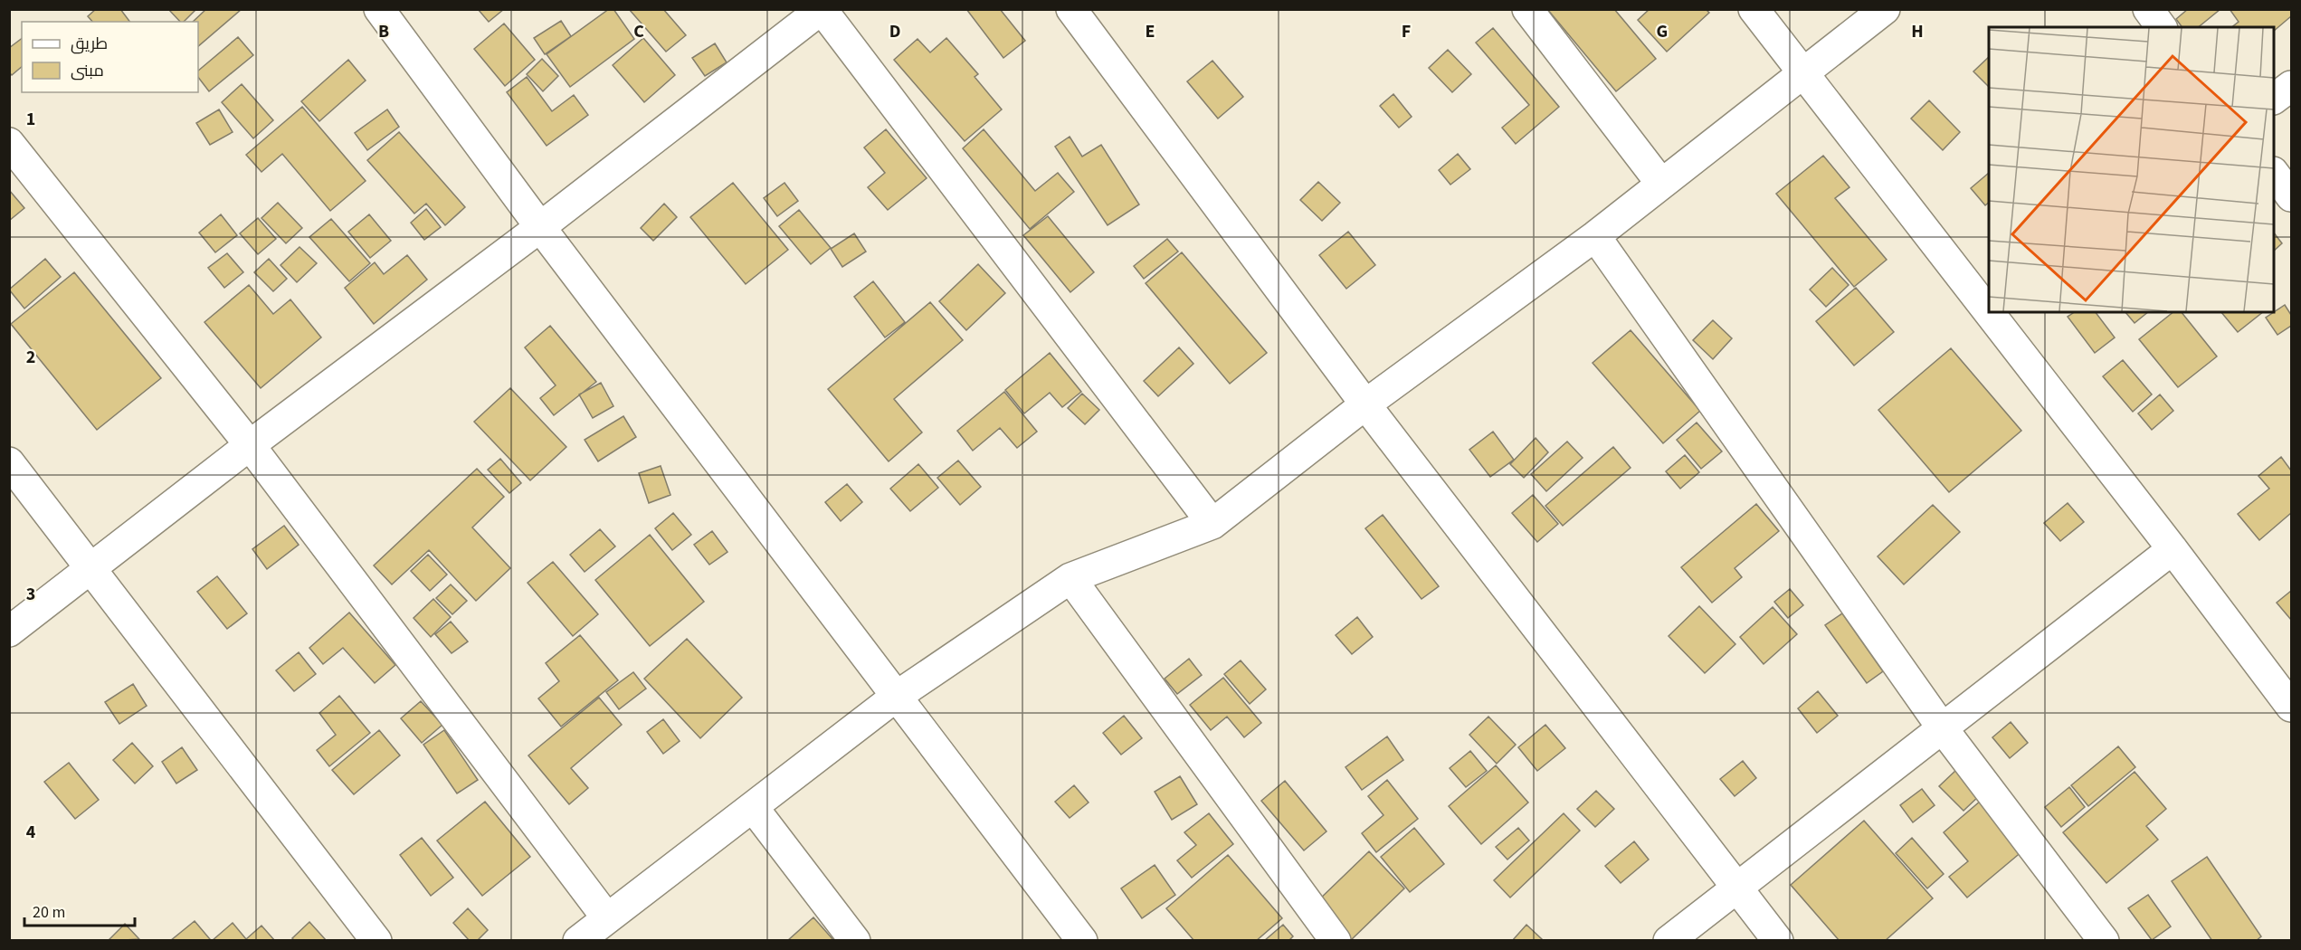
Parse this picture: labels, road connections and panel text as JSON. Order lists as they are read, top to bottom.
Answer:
{
  "legend": ["طريق", "مبنى"],
  "scale_bar": "20 m",
  "grid": {
    "columns": [
      "B",
      "C",
      "D",
      "E",
      "F",
      "G",
      "H"
    ],
    "rows": [
      "1",
      "2",
      "3",
      "4"
    ]
  }
}
